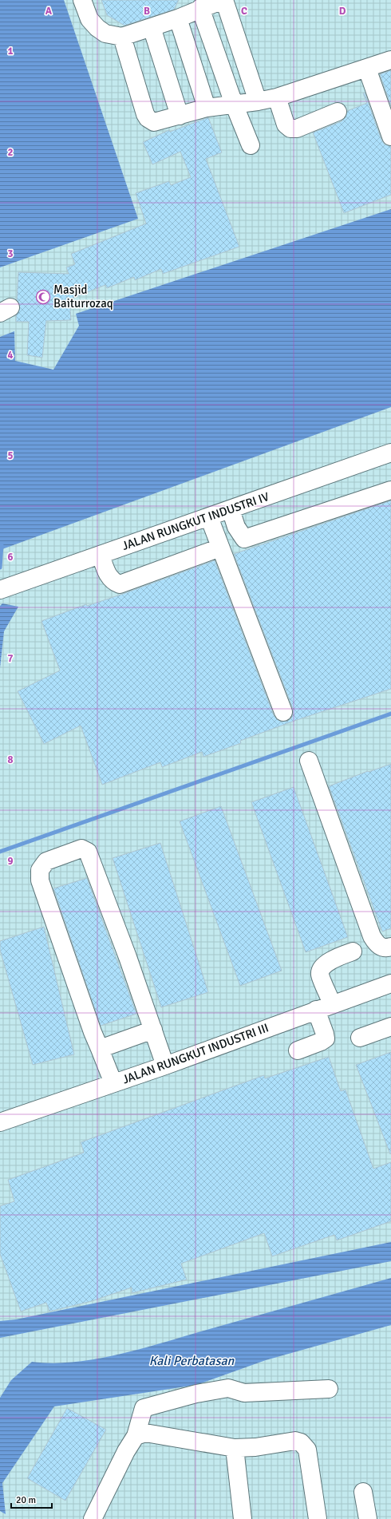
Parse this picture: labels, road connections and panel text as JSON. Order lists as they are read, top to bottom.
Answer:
{
  "streets": {
    "street": ["JALAN RUNGKUT INDUSTRI IV", "JALAN RUNGKUT INDUSTRI III"]
  },
  "water": ["Kali Perbatasan"],
  "places": {
    "mosque": ["Masjid Baiturrozaq"]
  },
  "scale_bar": "20 m",
  "grid": {
    "columns": [
      "A",
      "B",
      "C",
      "D"
    ],
    "rows": [
      "1",
      "2",
      "3",
      "4",
      "5",
      "6",
      "7",
      "8",
      "9"
    ]
  }
}
